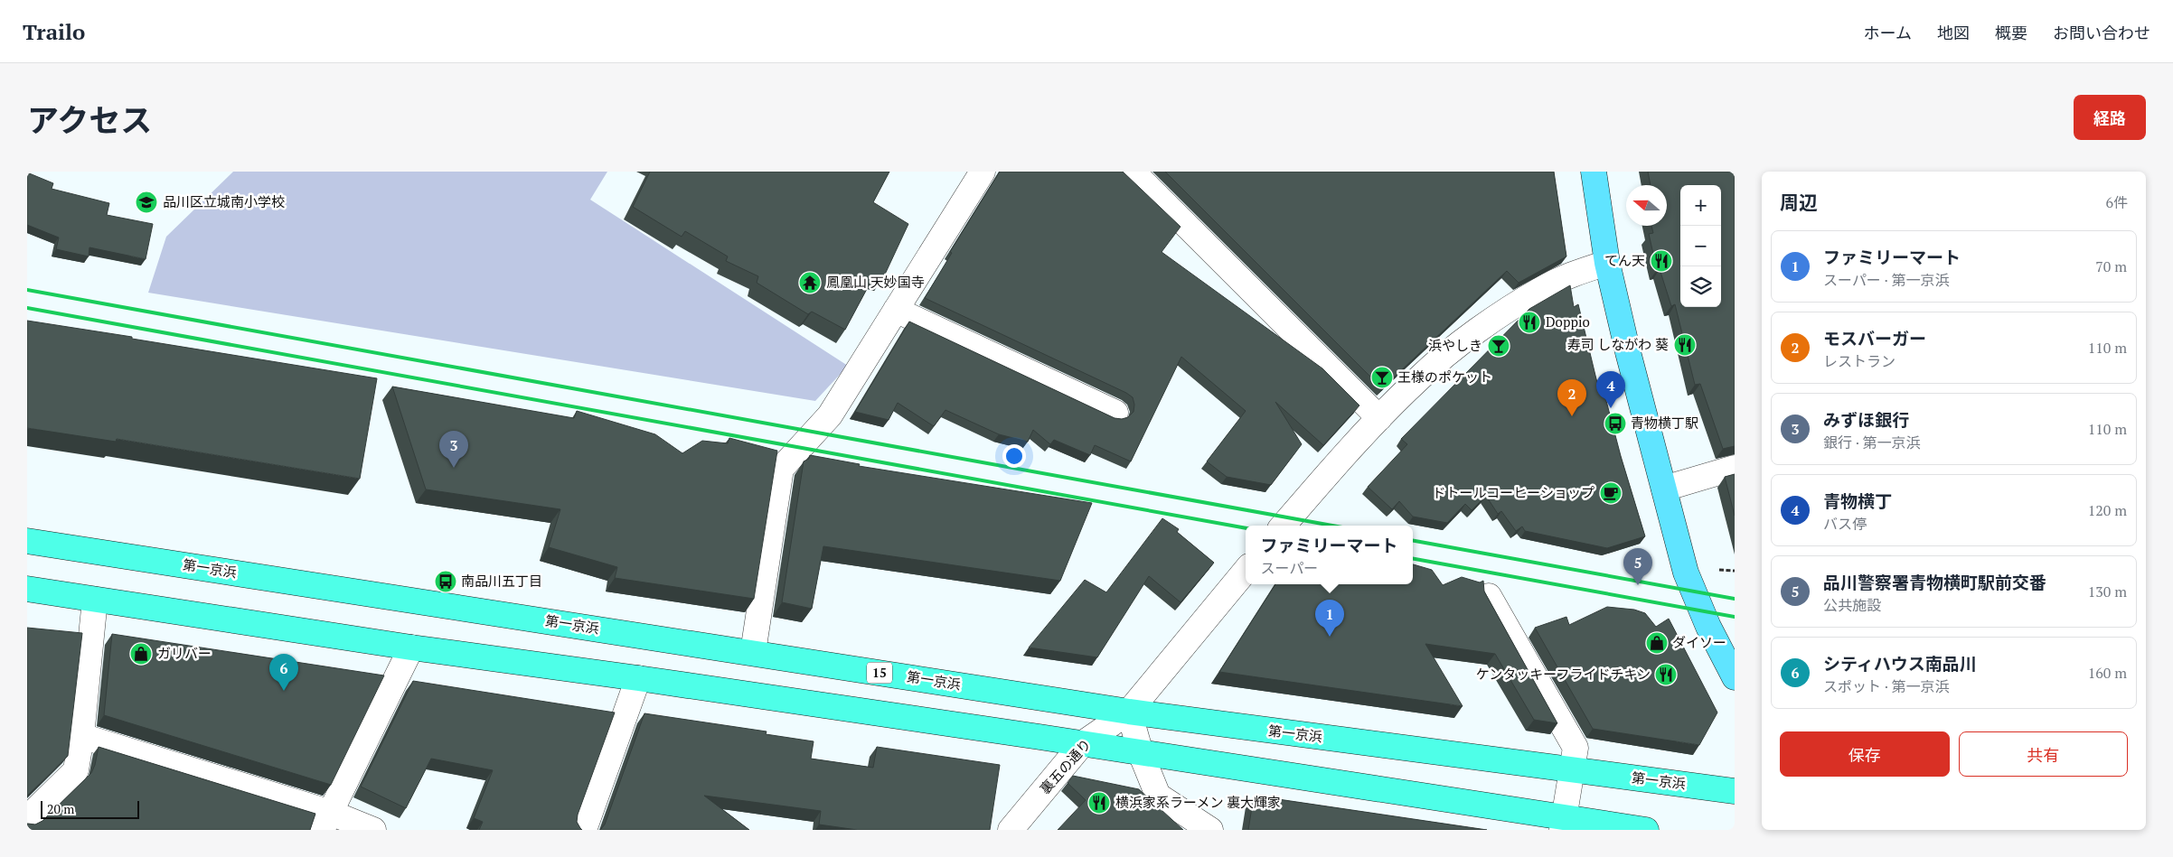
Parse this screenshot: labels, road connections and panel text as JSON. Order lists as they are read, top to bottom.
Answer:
{
  "streets": {
    "highway": ["第一京浜", "15"],
    "street": ["裏五の通り"]
  },
  "crossings": [
    ["第一京浜", "裏五の通り"]
  ],
  "places": {
    "school or university": ["品川区立城南小学校"],
    "restaurant": [
      "てん天",
      "Doppio",
      "寿司 しながわ 葵",
      "ケンタッキーフライドチキン",
      "横浜家系ラーメン 裏大輝家"
    ],
    "temple": ["鳳凰山 天妙国寺"],
    "bar": ["浜やしき", "王様のポケット"],
    "bus stop": ["青物横丁駅", "南品川五丁目"],
    "cafe": ["ドトールコーヒーショップ"],
    "shop": ["ダイソー", "ガリバー"]
  },
  "scale_bar": "20 m",
  "north": "left",
  "page": {
    "header": "Trailo",
    "nav": [
      "ホーム",
      "地図",
      "概要",
      "お問い合わせ"
    ],
    "title": "アクセス",
    "buttons": [
      "経路",
      ["保存", "共有"]
    ],
    "heading": ["周辺", "6件"],
    "map_buttons": ["+", "−"],
    "list": [
      {
        "mark": "1",
        "name": "ファミリーマート",
        "note": "スーパー · 第一京浜",
        "value": "70 m"
      },
      {
        "mark": "2",
        "name": "モスバーガー",
        "note": "レストラン",
        "value": "110 m"
      },
      {
        "mark": "3",
        "name": "みずほ銀行",
        "note": "銀行 · 第一京浜",
        "value": "110 m"
      },
      {
        "mark": "4",
        "name": "青物横丁",
        "note": "バス停",
        "value": "120 m"
      },
      {
        "mark": "5",
        "name": "品川警察署青物横町駅前交番",
        "note": "公共施設",
        "value": "130 m"
      },
      {
        "mark": "6",
        "name": "シティハウス南品川",
        "note": "スポット · 第一京浜",
        "value": "160 m"
      }
    ],
    "pins": [
      "4",
      "2",
      "3",
      "5",
      "1",
      "6"
    ],
    "popup": ["ファミリーマート", "スーパー"],
    "scale": "20 m"
  }
}
